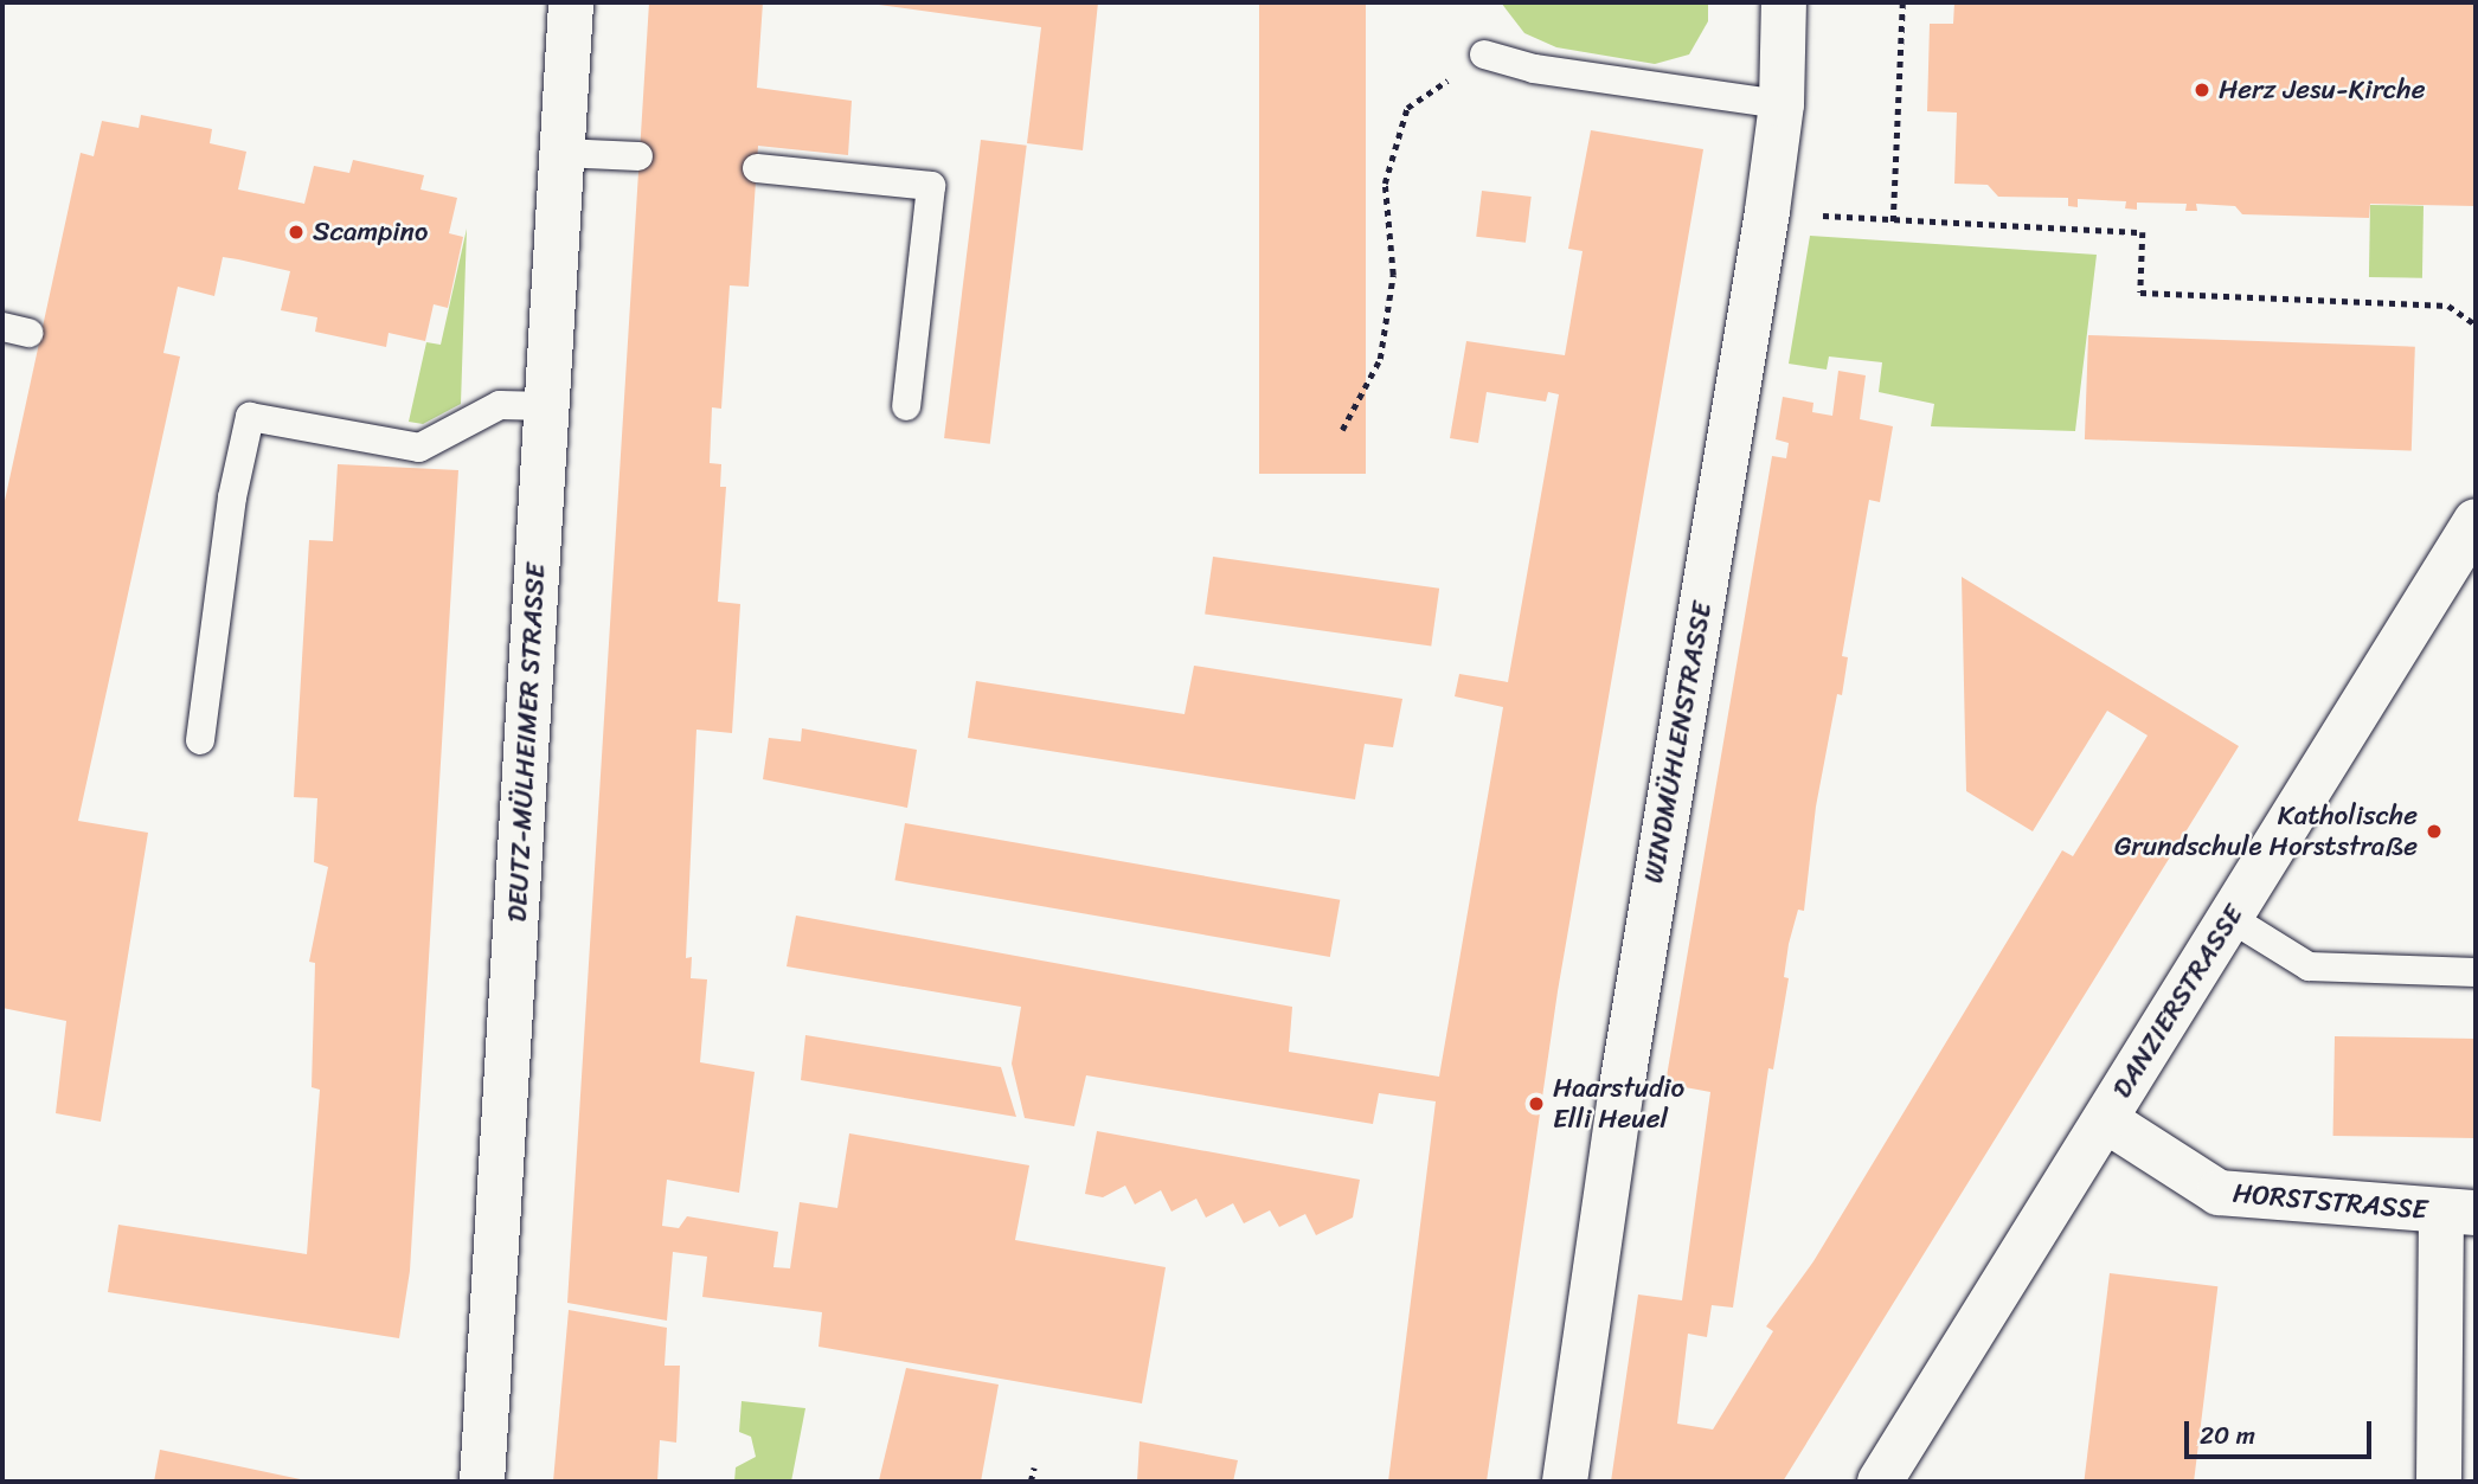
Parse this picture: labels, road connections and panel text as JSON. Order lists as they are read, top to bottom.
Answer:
{
  "streets": {
    "street": [
      "DEUTZ-MÜLHEIMER STRASSE",
      "WINDMÜHLENSTRASSE",
      "DANZIERSTRASSE",
      "HORSTSTRASSE"
    ]
  },
  "crossings": [
    ["DANZIERSTRASSE", "HORSTSTRASSE"]
  ],
  "places": [
    "Herz Jesu-Kirche",
    "Scampino",
    "Katholische Grundschule Horststraße",
    "Haarstudio Elli Heuel"
  ],
  "scale_bar": "20 m"
}
